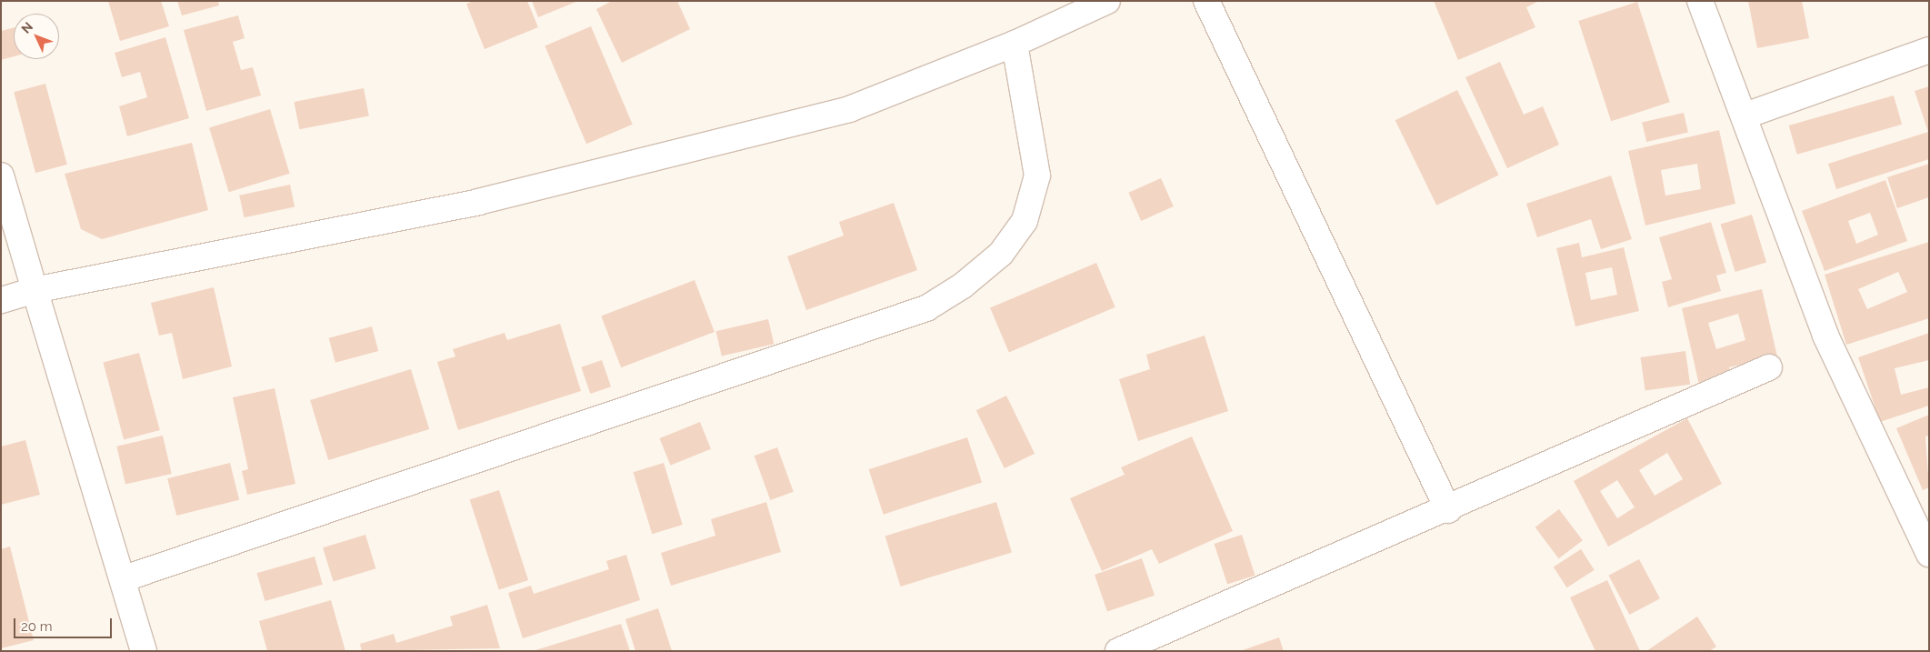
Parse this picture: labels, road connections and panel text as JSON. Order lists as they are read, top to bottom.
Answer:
{
  "scale_bar": "20 m",
  "north": "top left"
}
